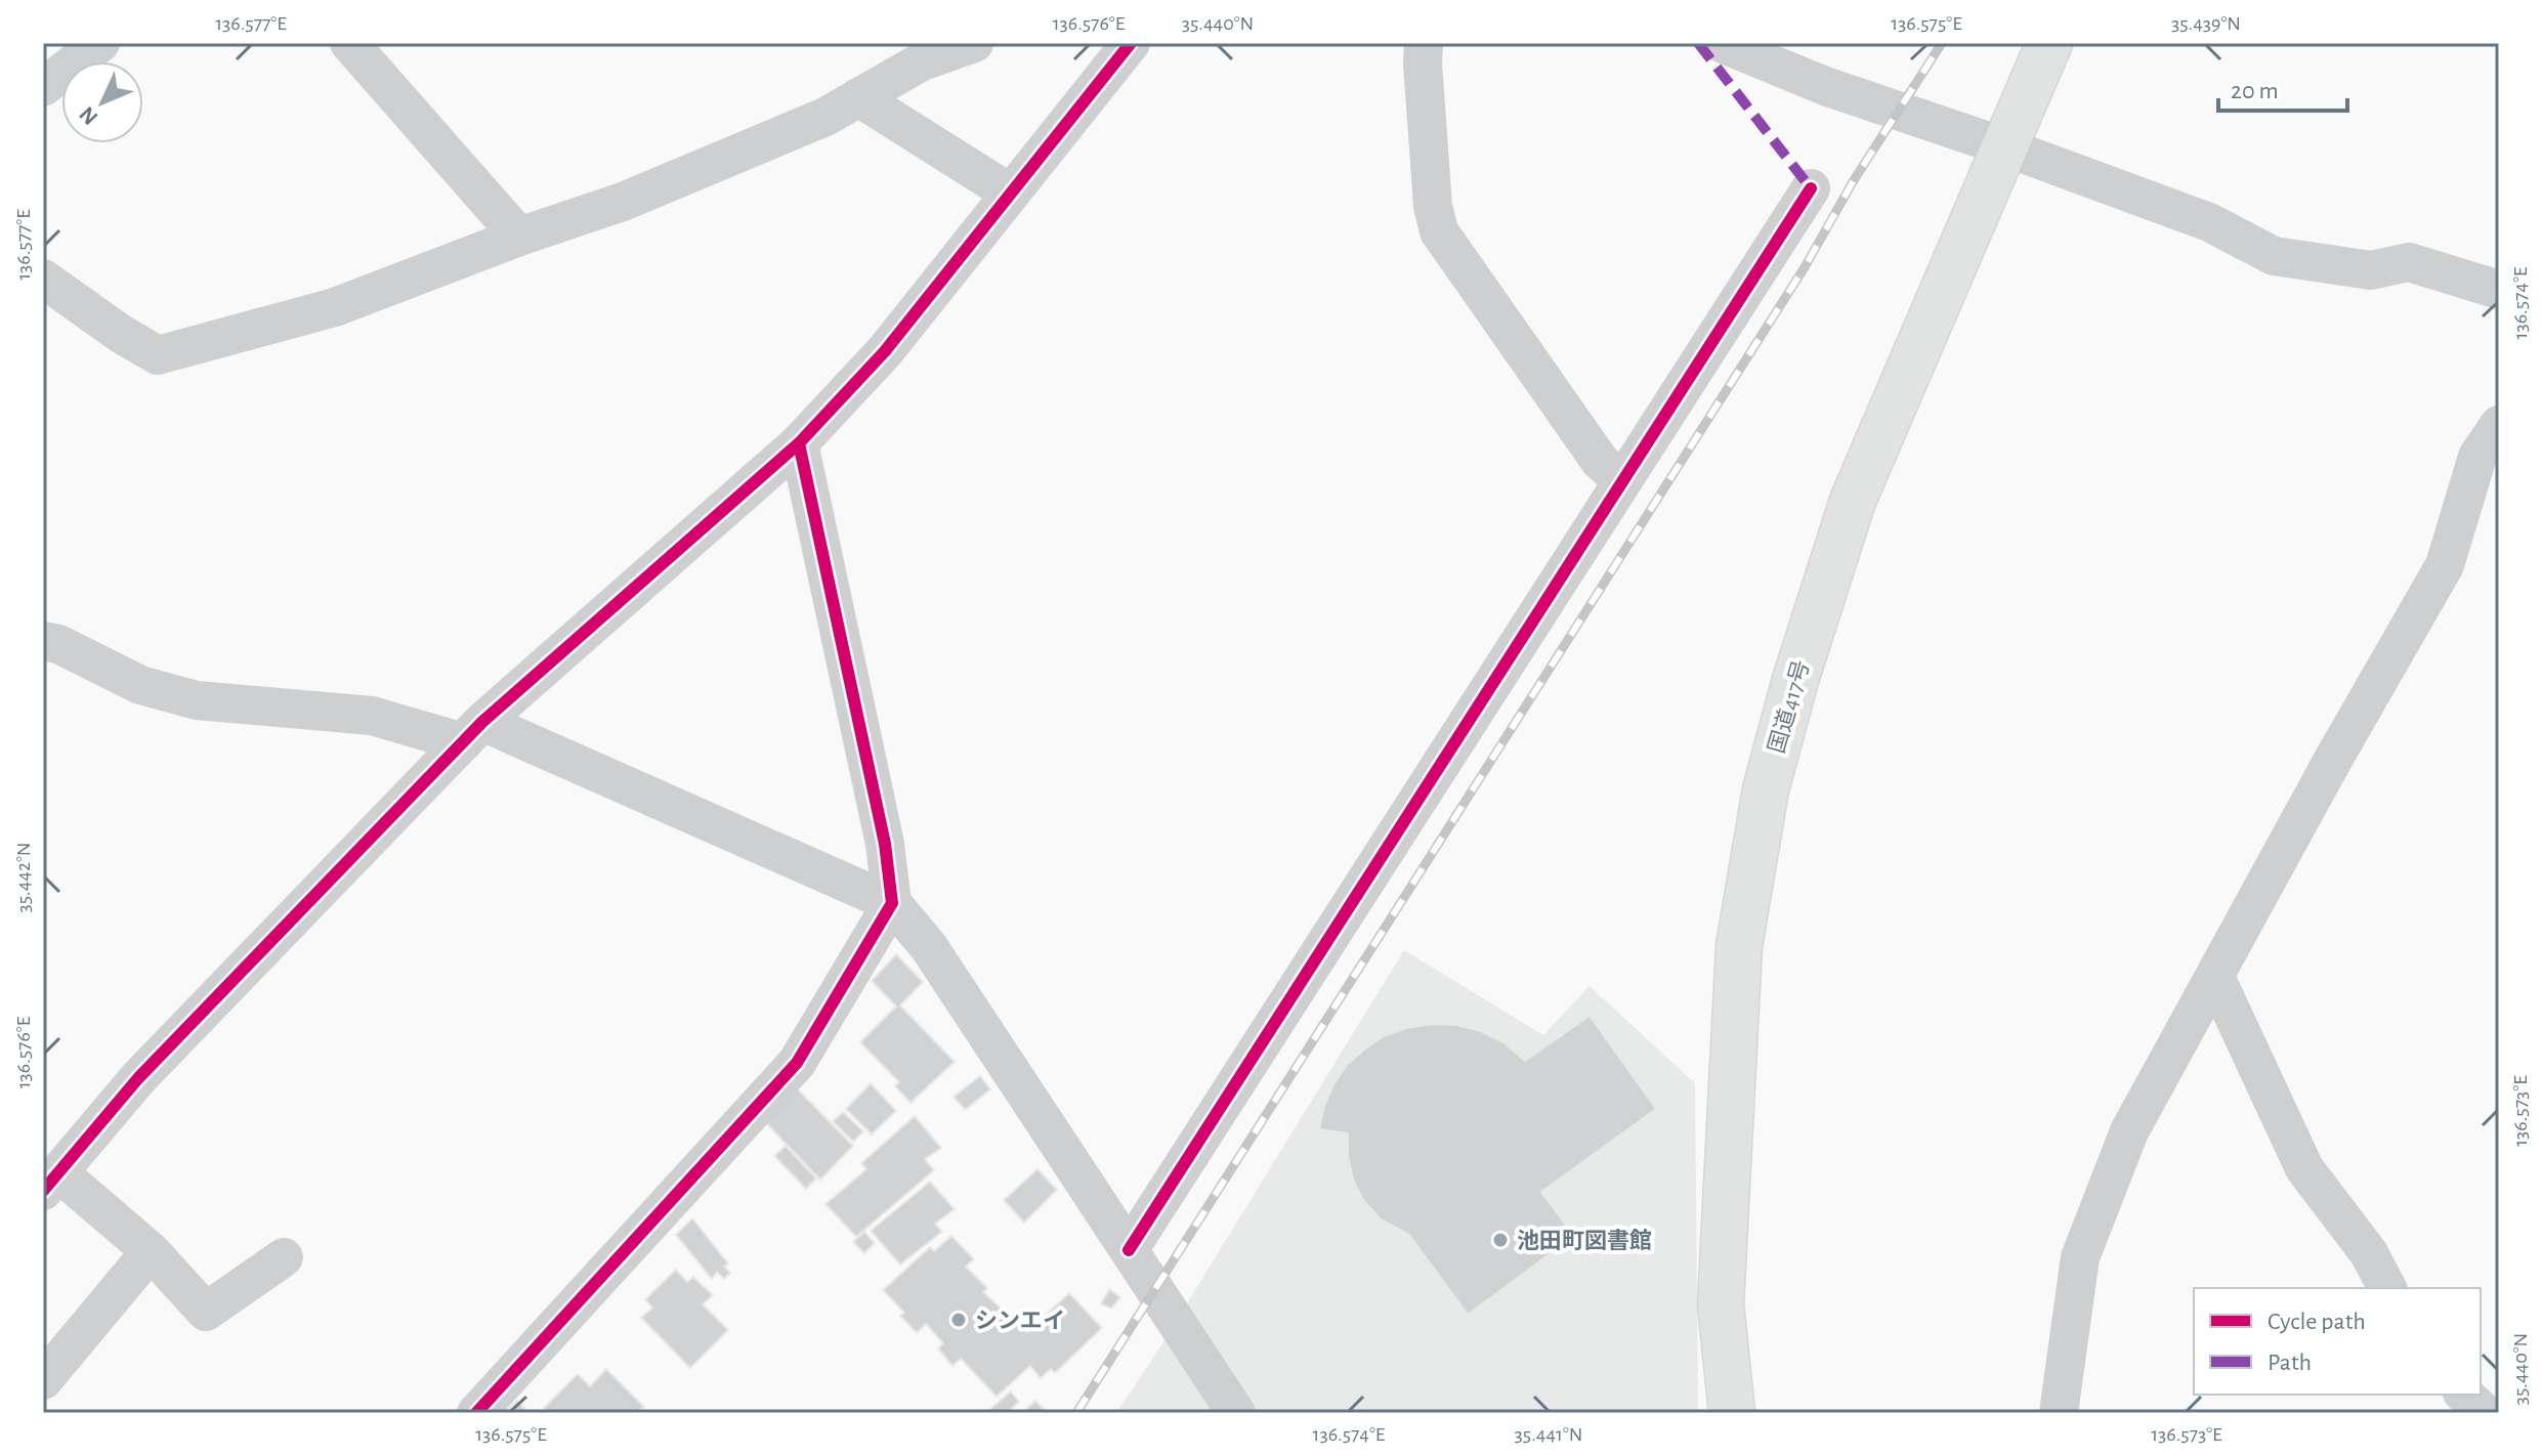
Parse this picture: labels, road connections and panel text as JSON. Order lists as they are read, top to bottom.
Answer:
{
  "streets": {
    "highway": ["国道417号"]
  },
  "places": ["池田町図書館", "シンエイ"],
  "legend": ["Cycle path", "Path"],
  "scale_bar": "20 m",
  "north": "bottom left",
  "coordinates": [
    "136.577°E",
    "136.576°E",
    "35.440°N",
    "136.575°E",
    "35.439°N",
    "136.574°E",
    "35.442°N",
    "136.573°E",
    "35.441°N"
  ]
}
